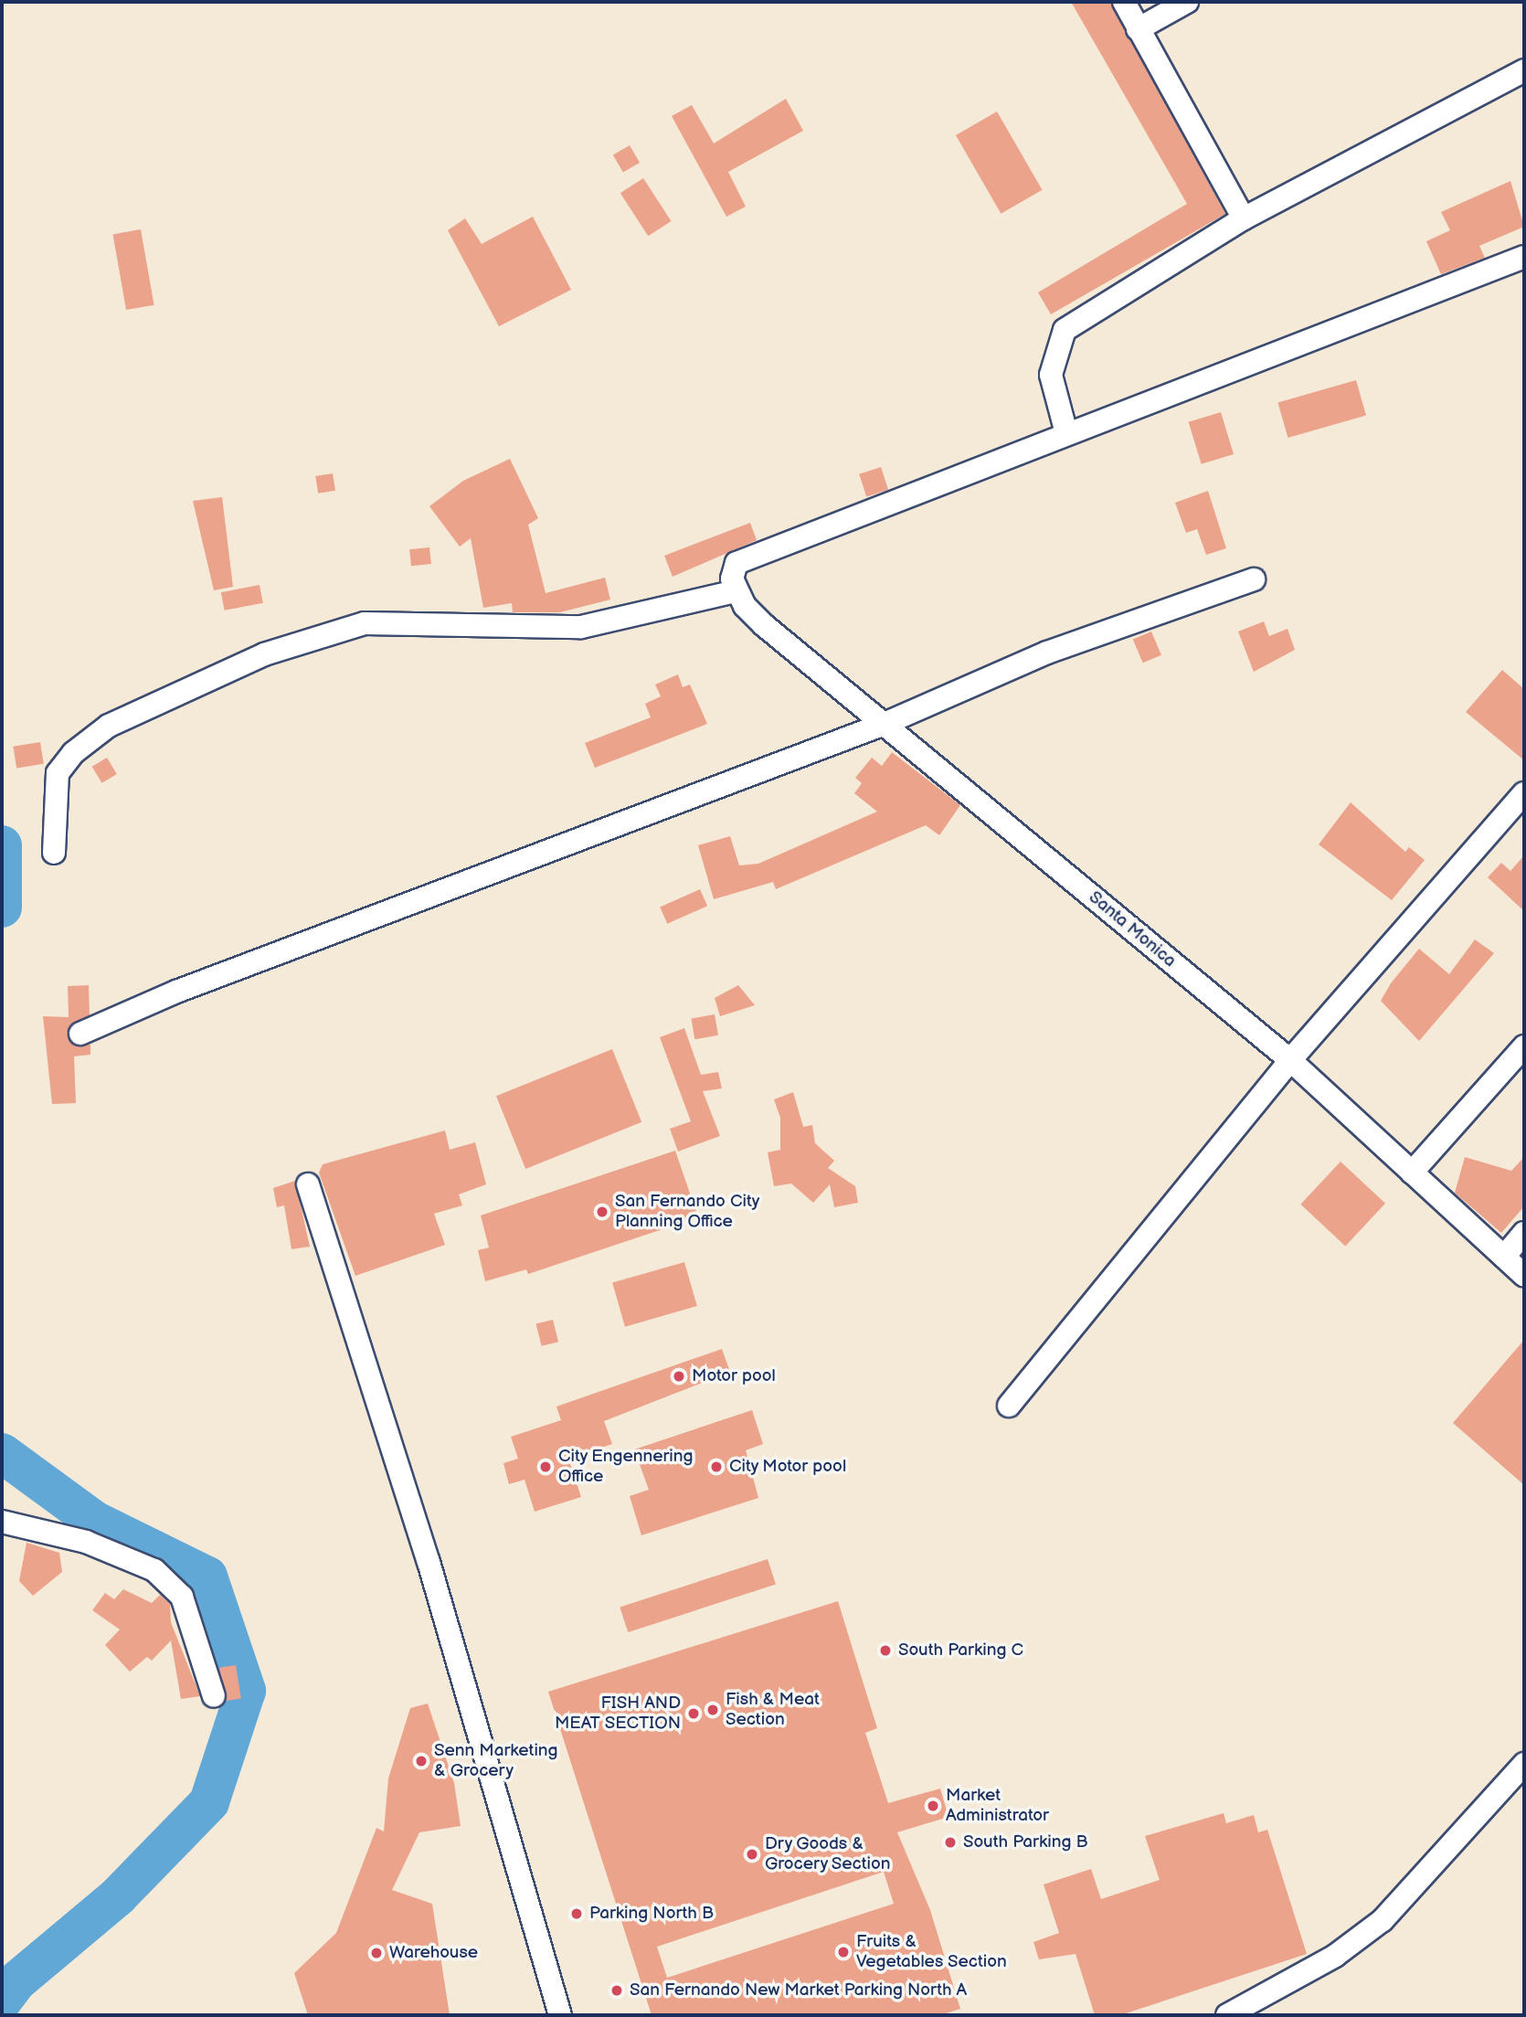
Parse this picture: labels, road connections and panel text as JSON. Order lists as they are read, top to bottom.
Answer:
{
  "streets": {
    "street": ["Santa Monica"]
  },
  "places": [
    "San Fernando City Planning Office",
    "Motor pool",
    "City Engennering Office",
    "City Motor pool",
    "South Parking C",
    "Fish & Meat Section",
    "FISH AND MEAT SECTION",
    "Senn Marketing & Grocery",
    "Market Administrator",
    "South Parking B",
    "Dry Goods & Grocery Section",
    "Parking North B",
    "Fruits & Vegetables Section",
    "Warehouse",
    "San Fernando New Market Parking North A"
  ]
}
